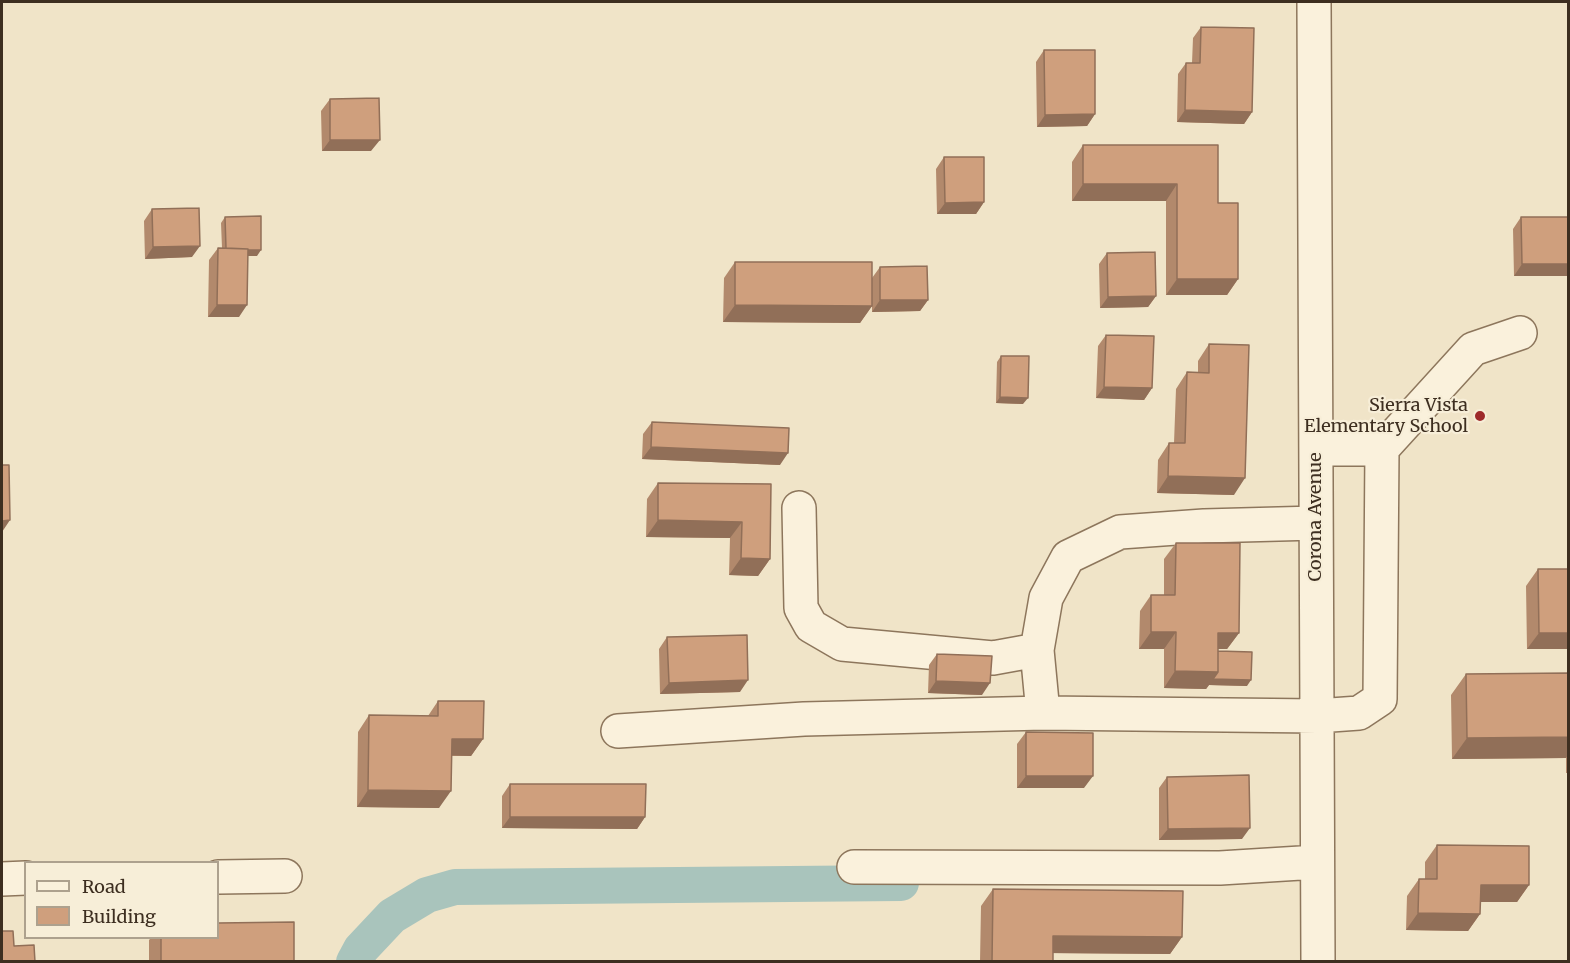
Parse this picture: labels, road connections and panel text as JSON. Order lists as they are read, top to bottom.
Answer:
{
  "streets": {
    "street": ["Corona Avenue"]
  },
  "places": ["Sierra Vista Elementary School"],
  "legend": ["Road", "Building"]
}
